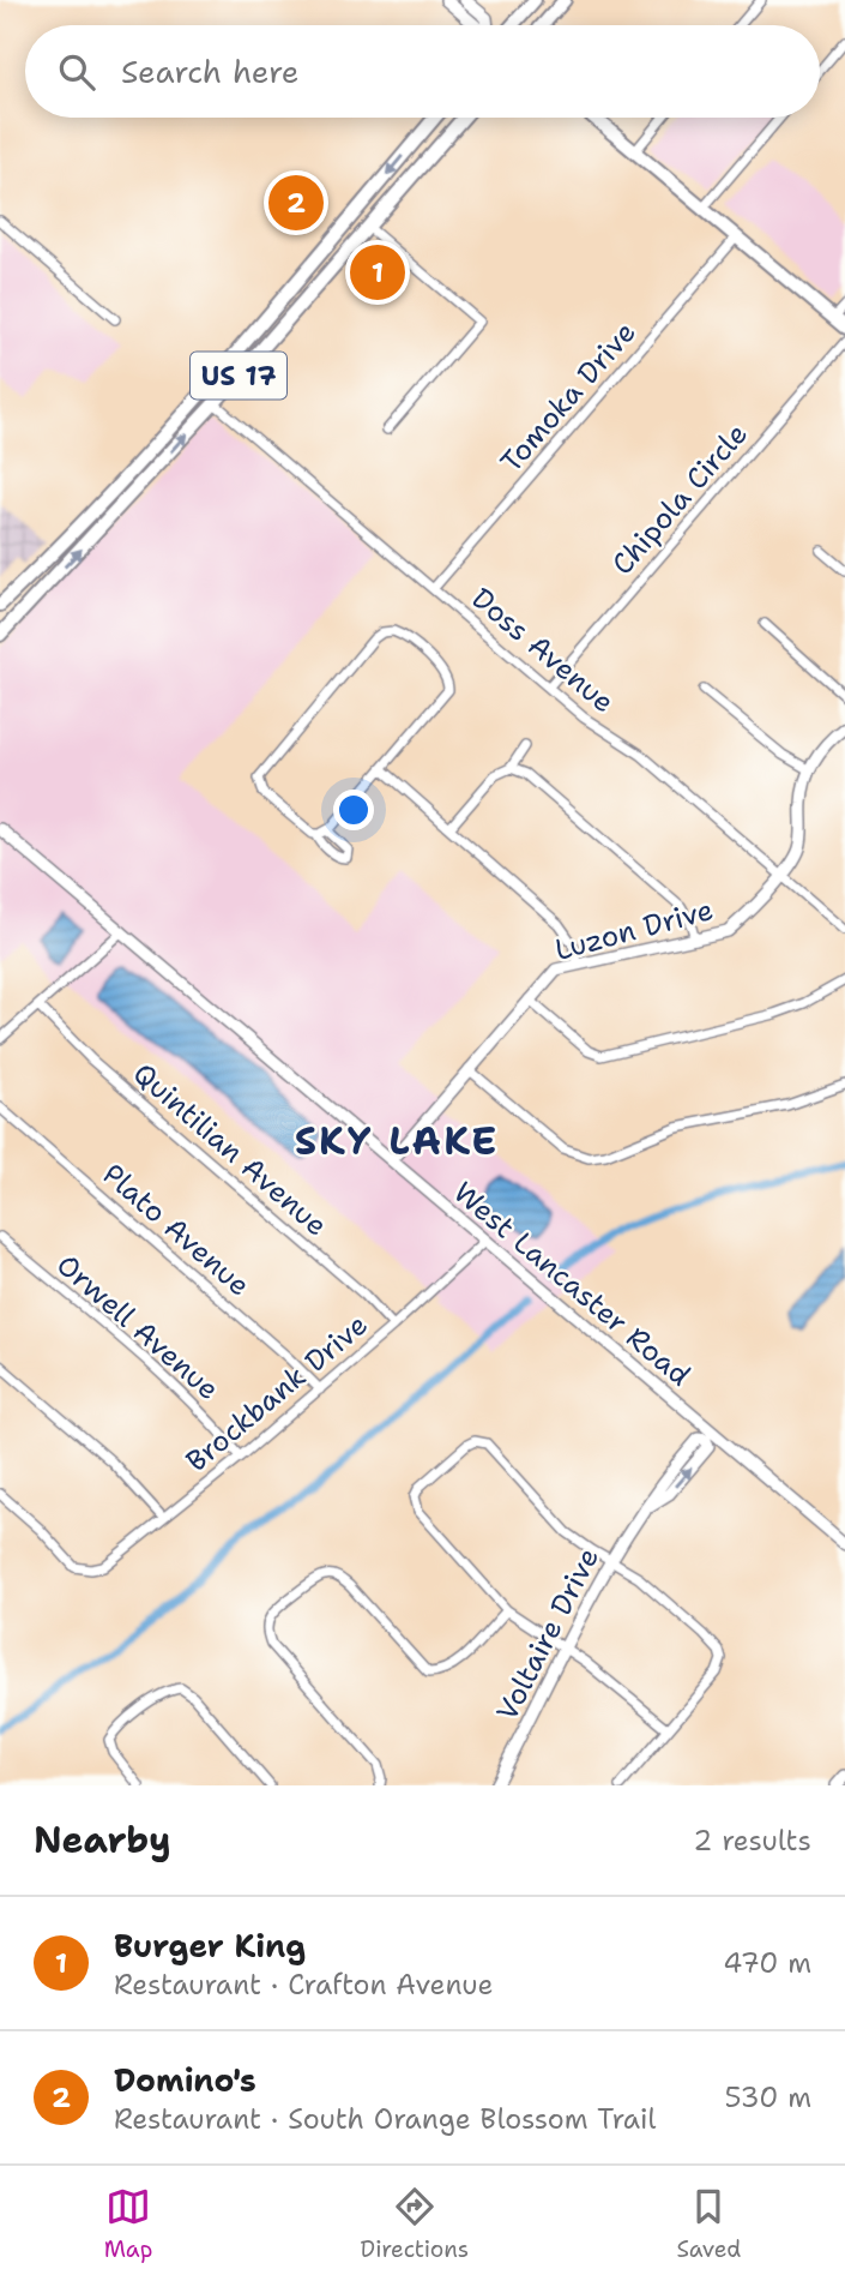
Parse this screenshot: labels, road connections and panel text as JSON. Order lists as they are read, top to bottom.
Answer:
{
  "streets": {
    "main road": ["US 17"],
    "street": [
      "Tomoka Drive",
      "Chipola Circle",
      "Doss Avenue",
      "Luzon Drive",
      "Quintilian Avenue",
      "Plato Avenue",
      "West Lancaster Road",
      "Orwell Avenue",
      "Brockbank Drive",
      "Voltaire Drive"
    ]
  },
  "crossings": [
    ["US 17", "Doss Avenue"],
    ["Tomoka Drive", "Doss Avenue"],
    ["Chipola Circle", "Doss Avenue"],
    ["Doss Avenue", "Luzon Drive"],
    ["Luzon Drive", "West Lancaster Road"],
    ["Quintilian Avenue", "Brockbank Drive"],
    ["Plato Avenue", "Brockbank Drive"],
    ["West Lancaster Road", "Brockbank Drive"],
    ["West Lancaster Road", "Voltaire Drive"],
    ["Orwell Avenue", "Brockbank Drive"]
  ],
  "districts": ["SKY LAKE"],
  "page": {
    "search": "Search here",
    "pins": ["2", "1"],
    "heading": ["Nearby", "2 results"],
    "list": [
      {
        "mark": "1",
        "name": "Burger King",
        "note": "Restaurant · Crafton Avenue",
        "value": "470 m"
      },
      {
        "mark": "2",
        "name": "Domino's",
        "note": "Restaurant · South Orange Blossom Trail",
        "value": "530 m"
      }
    ],
    "nav": ["Map", "Directions", "Saved"]
  }
}
